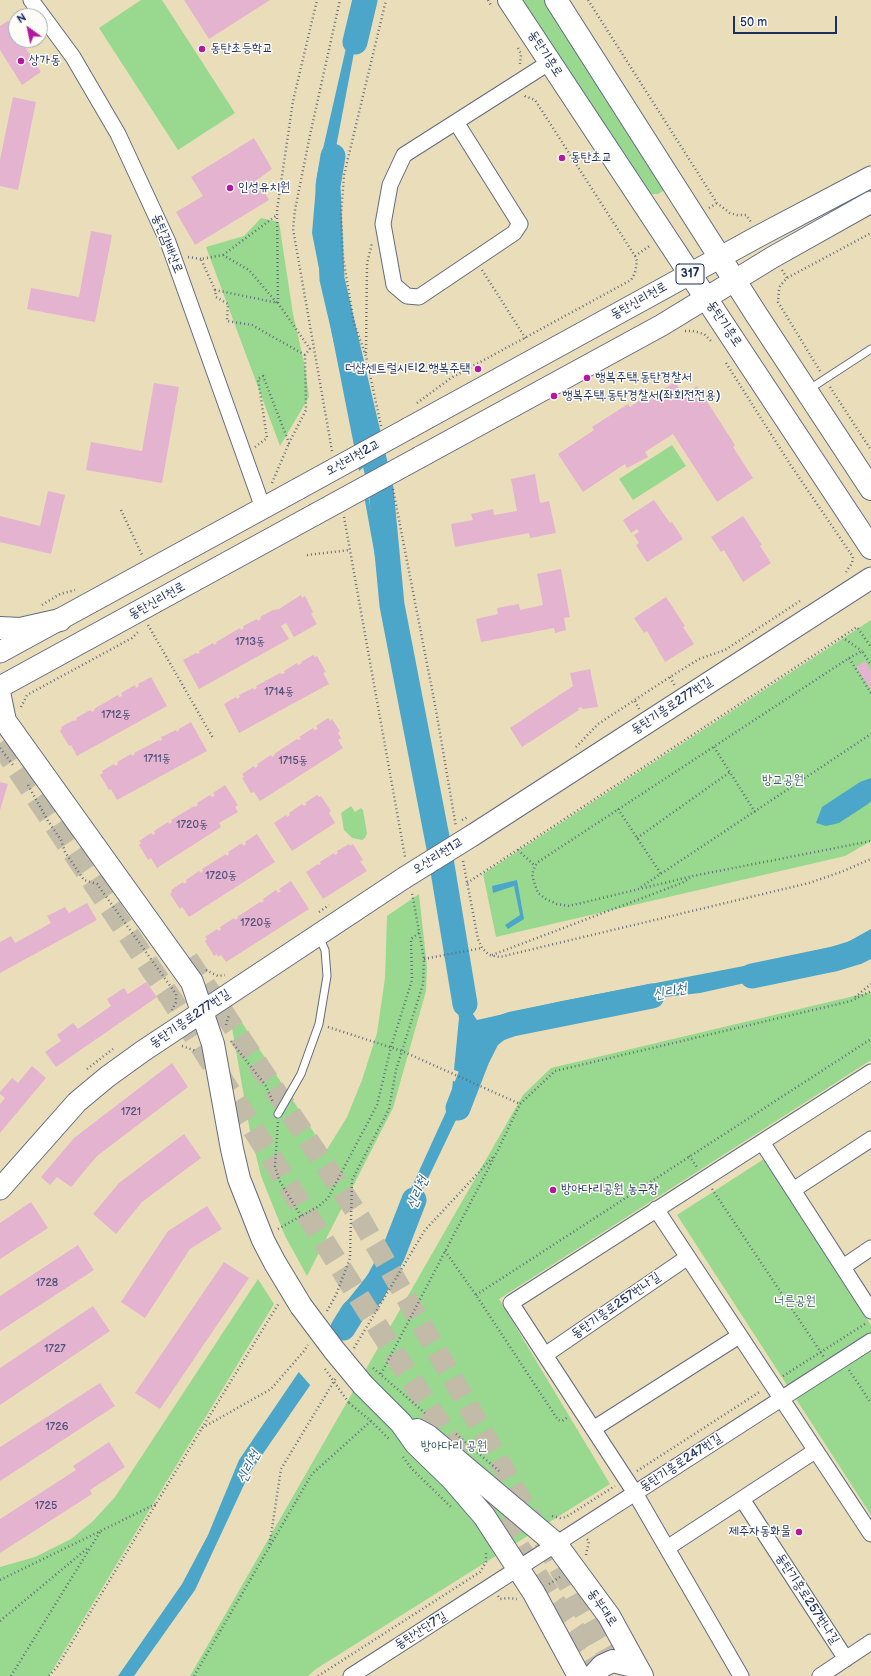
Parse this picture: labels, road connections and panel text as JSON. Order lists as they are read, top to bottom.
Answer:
{
  "streets": {
    "main road": ["동탄기흥로", "317", "동부대로"],
    "street": [
      "동탄감배산로",
      "동탄신리천로",
      "오산리천2교",
      "동탄기흥로277번길",
      "오산리천1교",
      "동탄기흥로257번나길",
      "동탄기흥로247번길",
      "동탄산단7길"
    ]
  },
  "crossings": [
    ["동탄기흥로", "동탄신리천로"],
    ["동탄감배산로", "오산리천2교"],
    ["317", "동탄신리천로"],
    ["동탄신리천로", "오산리천2교"],
    ["동탄기흥로277번길", "오산리천1교"],
    ["동탄기흥로247번길", "동부대로"],
    ["동탄기흥로247번길", "동탄산단7길"]
  ],
  "water": ["신리천"],
  "parks": ["방교공원", "너른공원", "방아다리 공원"],
  "places": [
    "동탄초등학교",
    "상가동",
    "동탄초교",
    "인성유치원",
    "더샵센트럴시티2.행복주택",
    "행복주택.동탄경찰서",
    "행복주택.동탄경찰서(좌회전전용)",
    "방아다리공원 농구장",
    "제주자동화물"
  ],
  "house_numbers": [
    "1713동",
    "1714동",
    "1712동",
    "1711동",
    "1715동",
    "1720동",
    "1720동",
    "1720동",
    "1721",
    "1728",
    "1727",
    "1726",
    "1725"
  ],
  "scale_bar": "50 m",
  "north": "top left"
}
